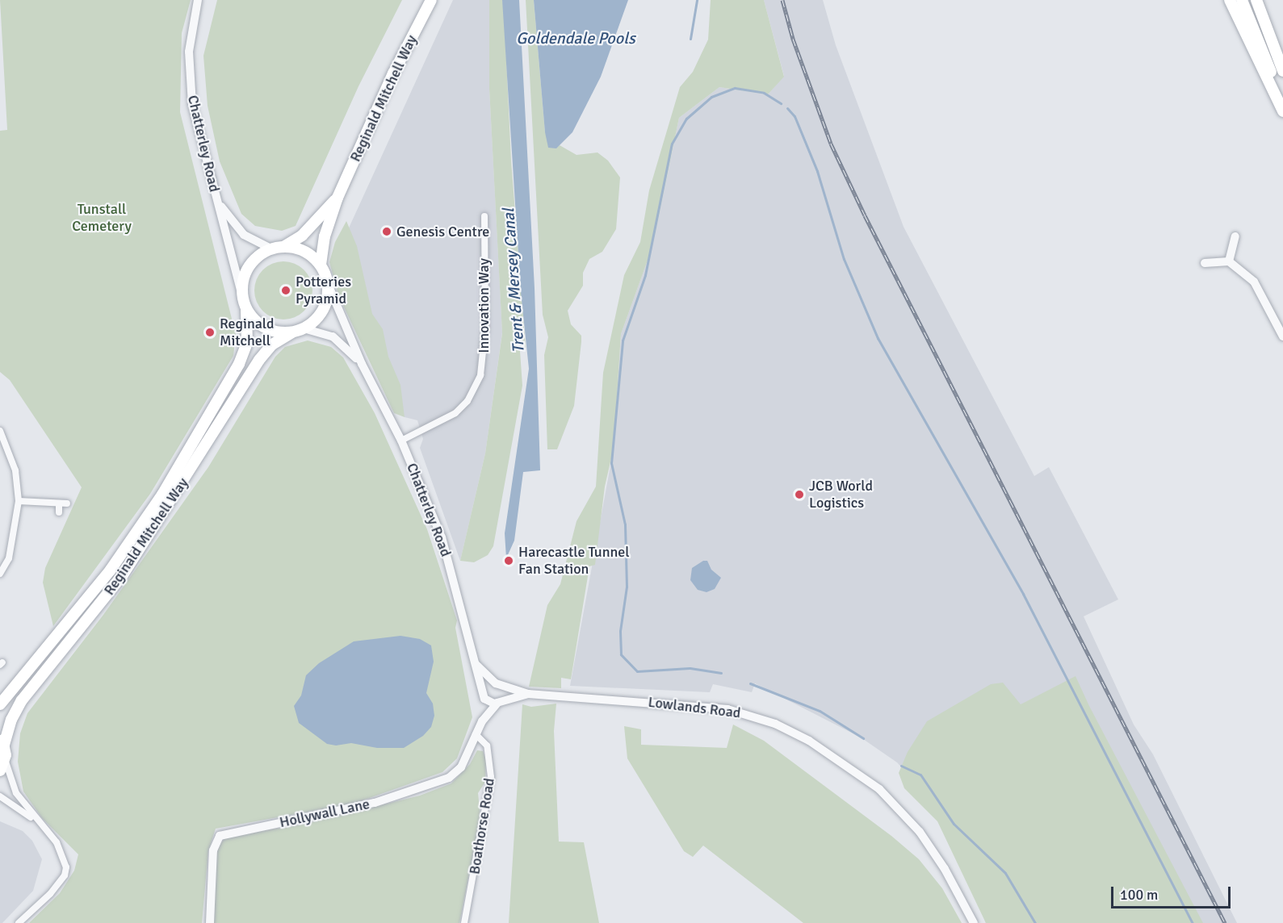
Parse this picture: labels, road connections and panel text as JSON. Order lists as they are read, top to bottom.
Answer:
{
  "streets": {
    "main road": ["Reginald Mitchell Way"],
    "street": [
      "Chatterley Road",
      "Innovation Way",
      "Lowlands Road",
      "Hollywall Lane",
      "Boathorse Road"
    ]
  },
  "crossings": [
    ["Reginald Mitchell Way", "Chatterley Road"],
    ["Chatterley Road", "Innovation Way"],
    ["Chatterley Road", "Lowlands Road"],
    ["Chatterley Road", "Hollywall Lane"],
    ["Lowlands Road", "Hollywall Lane"],
    ["Hollywall Lane", "Boathorse Road"]
  ],
  "water": ["Goldendale Pools", "Trent & Mersey Canal"],
  "parks": ["Tunstall Cemetery"],
  "places": [
    "Genesis Centre",
    "Potteries Pyramid",
    "Reginald Mitchell",
    "JCB World Logistics",
    "Harecastle Tunnel Fan Station"
  ],
  "scale_bar": "100 m"
}
